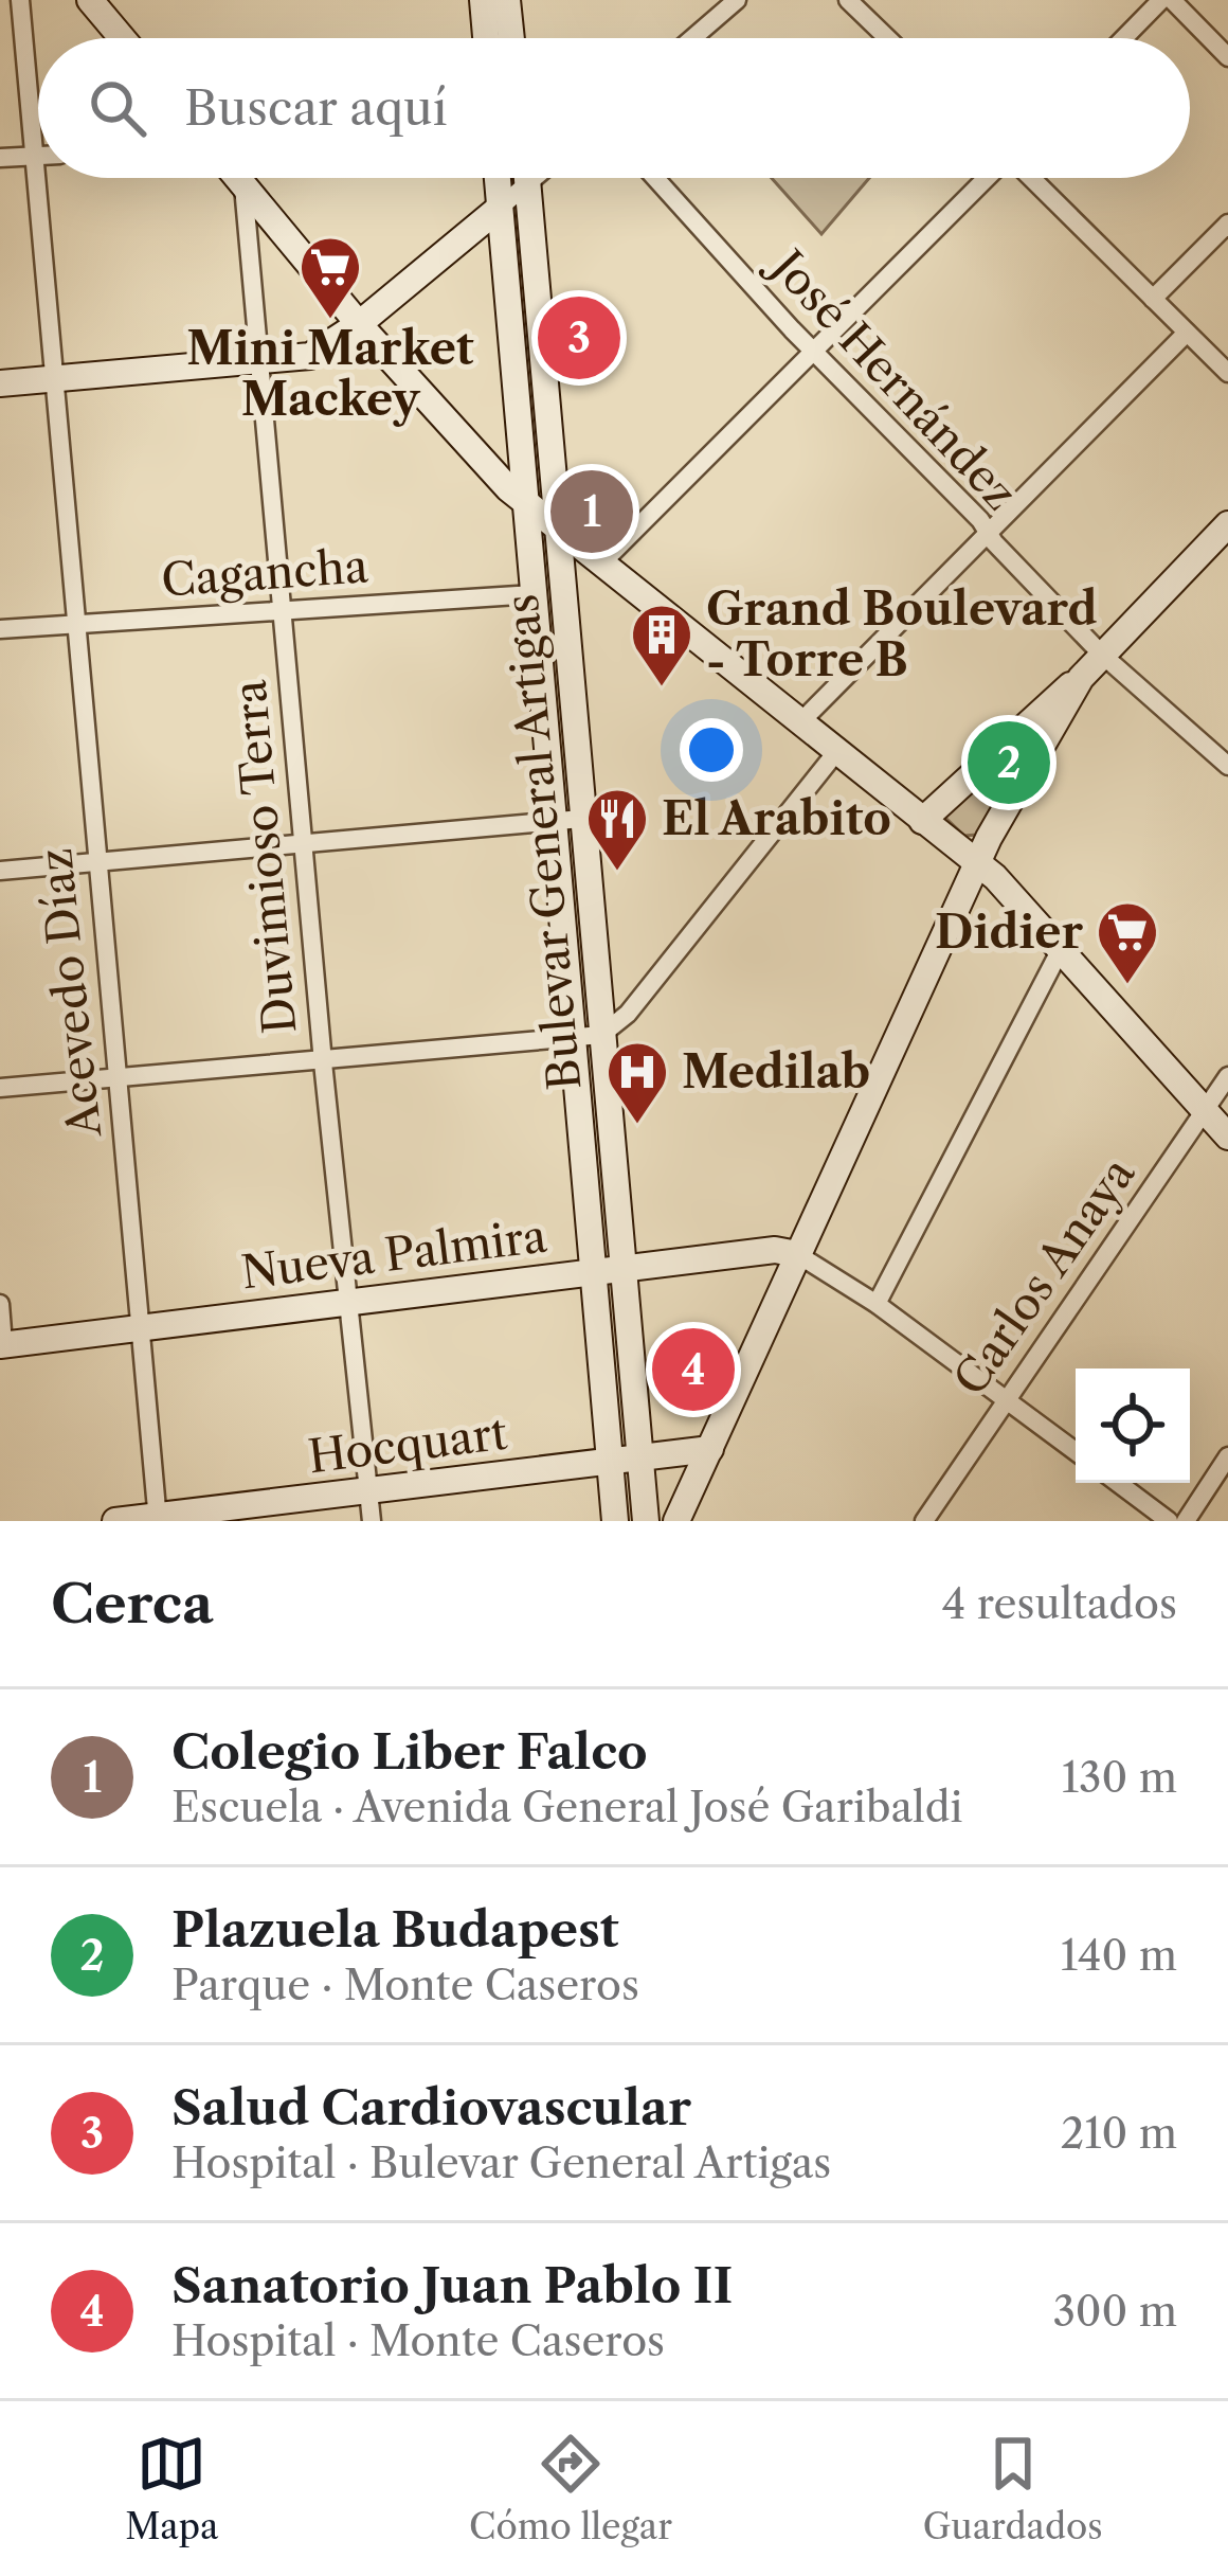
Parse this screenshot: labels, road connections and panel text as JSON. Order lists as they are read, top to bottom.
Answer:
{
  "streets": {
    "street": [
      "José Hernández",
      "Cagancha",
      "Bulevar General Artigas",
      "Duvimioso Terra",
      "Acevedo Díaz",
      "Nueva Palmira",
      "Carlos Anaya",
      "Hocquart"
    ]
  },
  "crossings": [
    ["Cagancha", "Bulevar General Artigas"],
    ["Cagancha", "Duvimioso Terra"],
    ["Cagancha", "Acevedo Díaz"],
    ["Bulevar General Artigas", "Nueva Palmira"],
    ["Bulevar General Artigas", "Hocquart"],
    ["Duvimioso Terra", "Nueva Palmira"],
    ["Duvimioso Terra", "Hocquart"],
    ["Acevedo Díaz", "Nueva Palmira"],
    ["Acevedo Díaz", "Hocquart"]
  ],
  "places": {
    "supermarket": ["Mini Market Mackey", "Didier"],
    "building": ["Grand Boulevard - Torre B"],
    "restaurant": ["El Arabito"],
    "hospital": ["Medilab"]
  },
  "page": {
    "search": "Buscar aquí",
    "pins": [
      "3",
      "1",
      "2",
      "4"
    ],
    "heading": ["Cerca", "4 resultados"],
    "list": [
      {
        "mark": "1",
        "name": "Colegio Liber Falco",
        "note": "Escuela · Avenida General José Garibaldi",
        "value": "130 m"
      },
      {
        "mark": "2",
        "name": "Plazuela Budapest",
        "note": "Parque · Monte Caseros",
        "value": "140 m"
      },
      {
        "mark": "3",
        "name": "Salud Cardiovascular",
        "note": "Hospital · Bulevar General Artigas",
        "value": "210 m"
      },
      {
        "mark": "4",
        "name": "Sanatorio Juan Pablo II",
        "note": "Hospital · Monte Caseros",
        "value": "300 m"
      }
    ],
    "nav": ["Mapa", "Cómo llegar", "Guardados"]
  }
}
